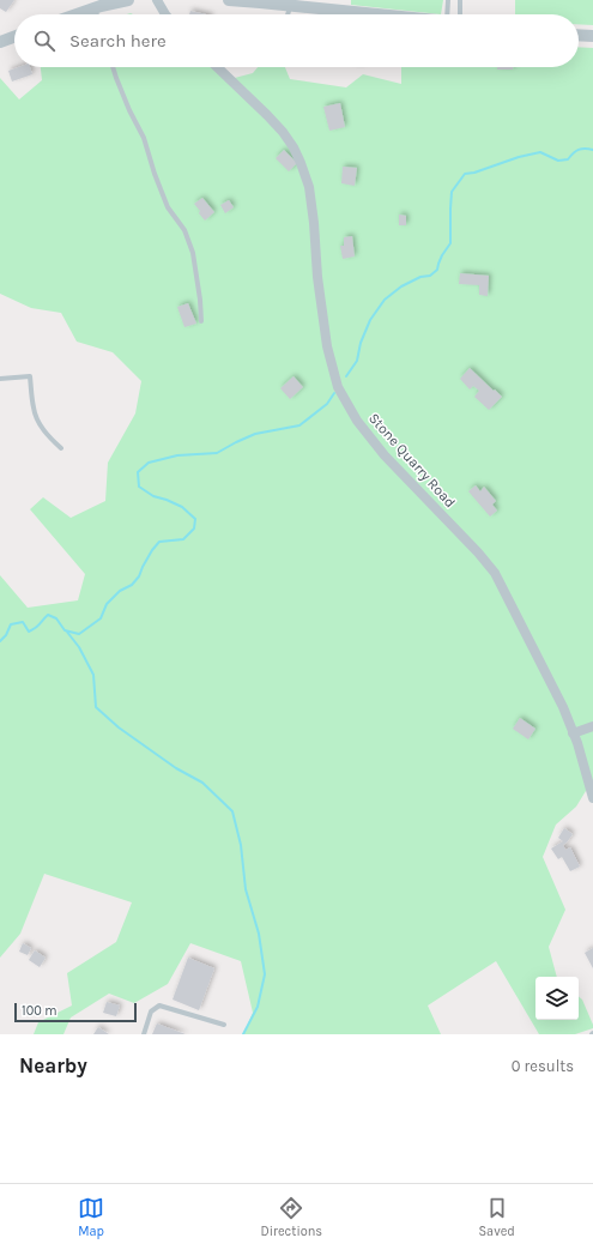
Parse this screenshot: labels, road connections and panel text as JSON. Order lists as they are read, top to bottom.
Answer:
{
  "streets": {
    "street": ["Stone Quarry Road"]
  },
  "scale_bar": "100 m",
  "page": {
    "search": "Search here",
    "scale": "100 m",
    "heading": ["Nearby", "0 results"],
    "nav": ["Map", "Directions", "Saved"]
  }
}
